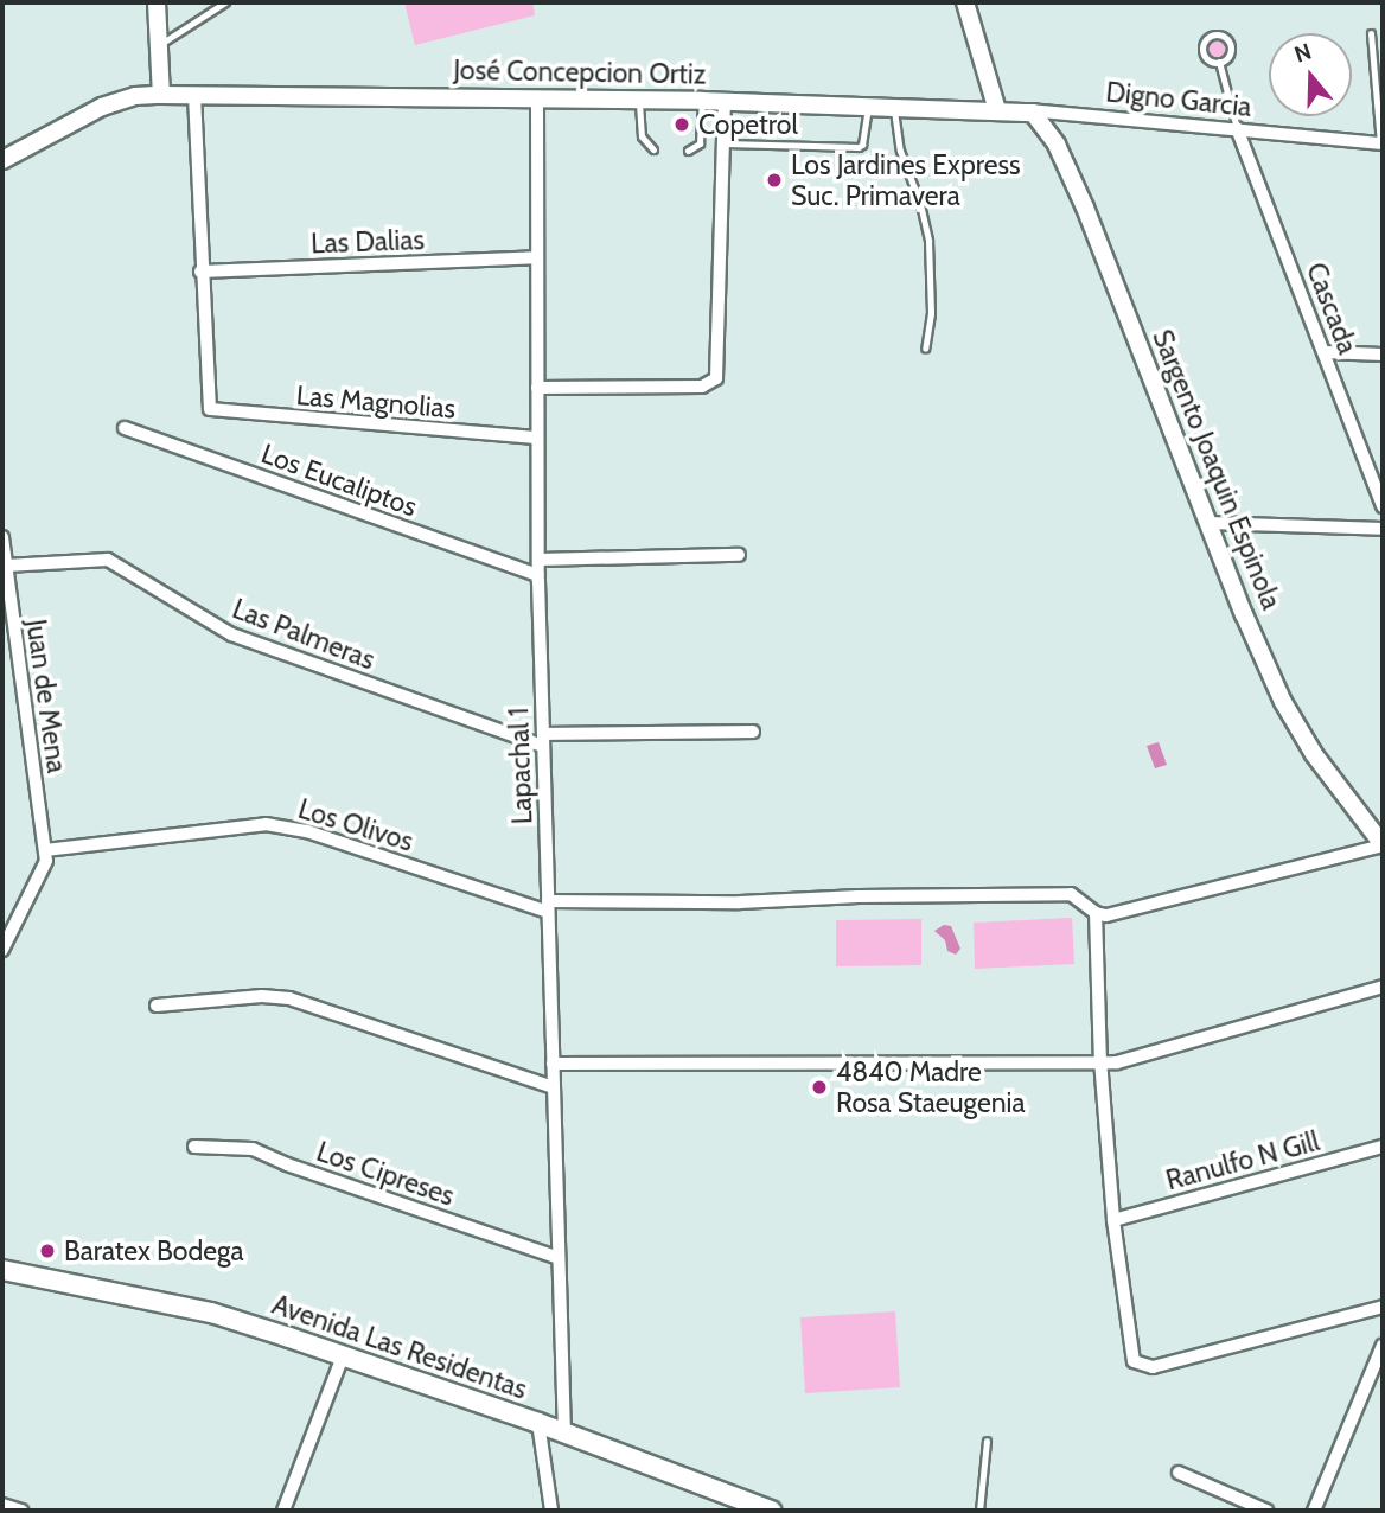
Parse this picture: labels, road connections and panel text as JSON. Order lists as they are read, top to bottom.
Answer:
{
  "streets": {
    "main road": ["Avenida Las Residentas"],
    "street": [
      "José Concepcion Ortiz",
      "Digno Garcia",
      "Las Dalias",
      "Cascada",
      "Las Magnolias",
      "Sargento Joaquin Espinola",
      "Los Eucaliptos",
      "Las Palmeras",
      "Juan de Mena",
      "Lapachal 1",
      "Los Olivos",
      "Ranulfo N Gill",
      "Los Cipreses"
    ]
  },
  "crossings": [
    ["José Concepcion Ortiz", "Digno Garcia"],
    ["José Concepcion Ortiz", "Sargento Joaquin Espinola"],
    ["José Concepcion Ortiz", "Lapachal 1"],
    ["Digno Garcia", "Cascada"],
    ["Digno Garcia", "Sargento Joaquin Espinola"],
    ["Las Dalias", "Las Magnolias"],
    ["Las Dalias", "Lapachal 1"],
    ["Las Magnolias", "Lapachal 1"],
    ["Los Eucaliptos", "Lapachal 1"],
    ["Las Palmeras", "Juan de Mena"],
    ["Las Palmeras", "Lapachal 1"],
    ["Juan de Mena", "Los Olivos"],
    ["Lapachal 1", "Los Olivos"],
    ["Lapachal 1", "Los Cipreses"],
    ["Lapachal 1", "Avenida Las Residentas"]
  ],
  "places": [
    "Copetrol",
    "Los Jardines Express Suc. Primavera",
    "4840 Madre Rosa Staeugenia",
    "Baratex Bodega"
  ],
  "north": "top"
}
